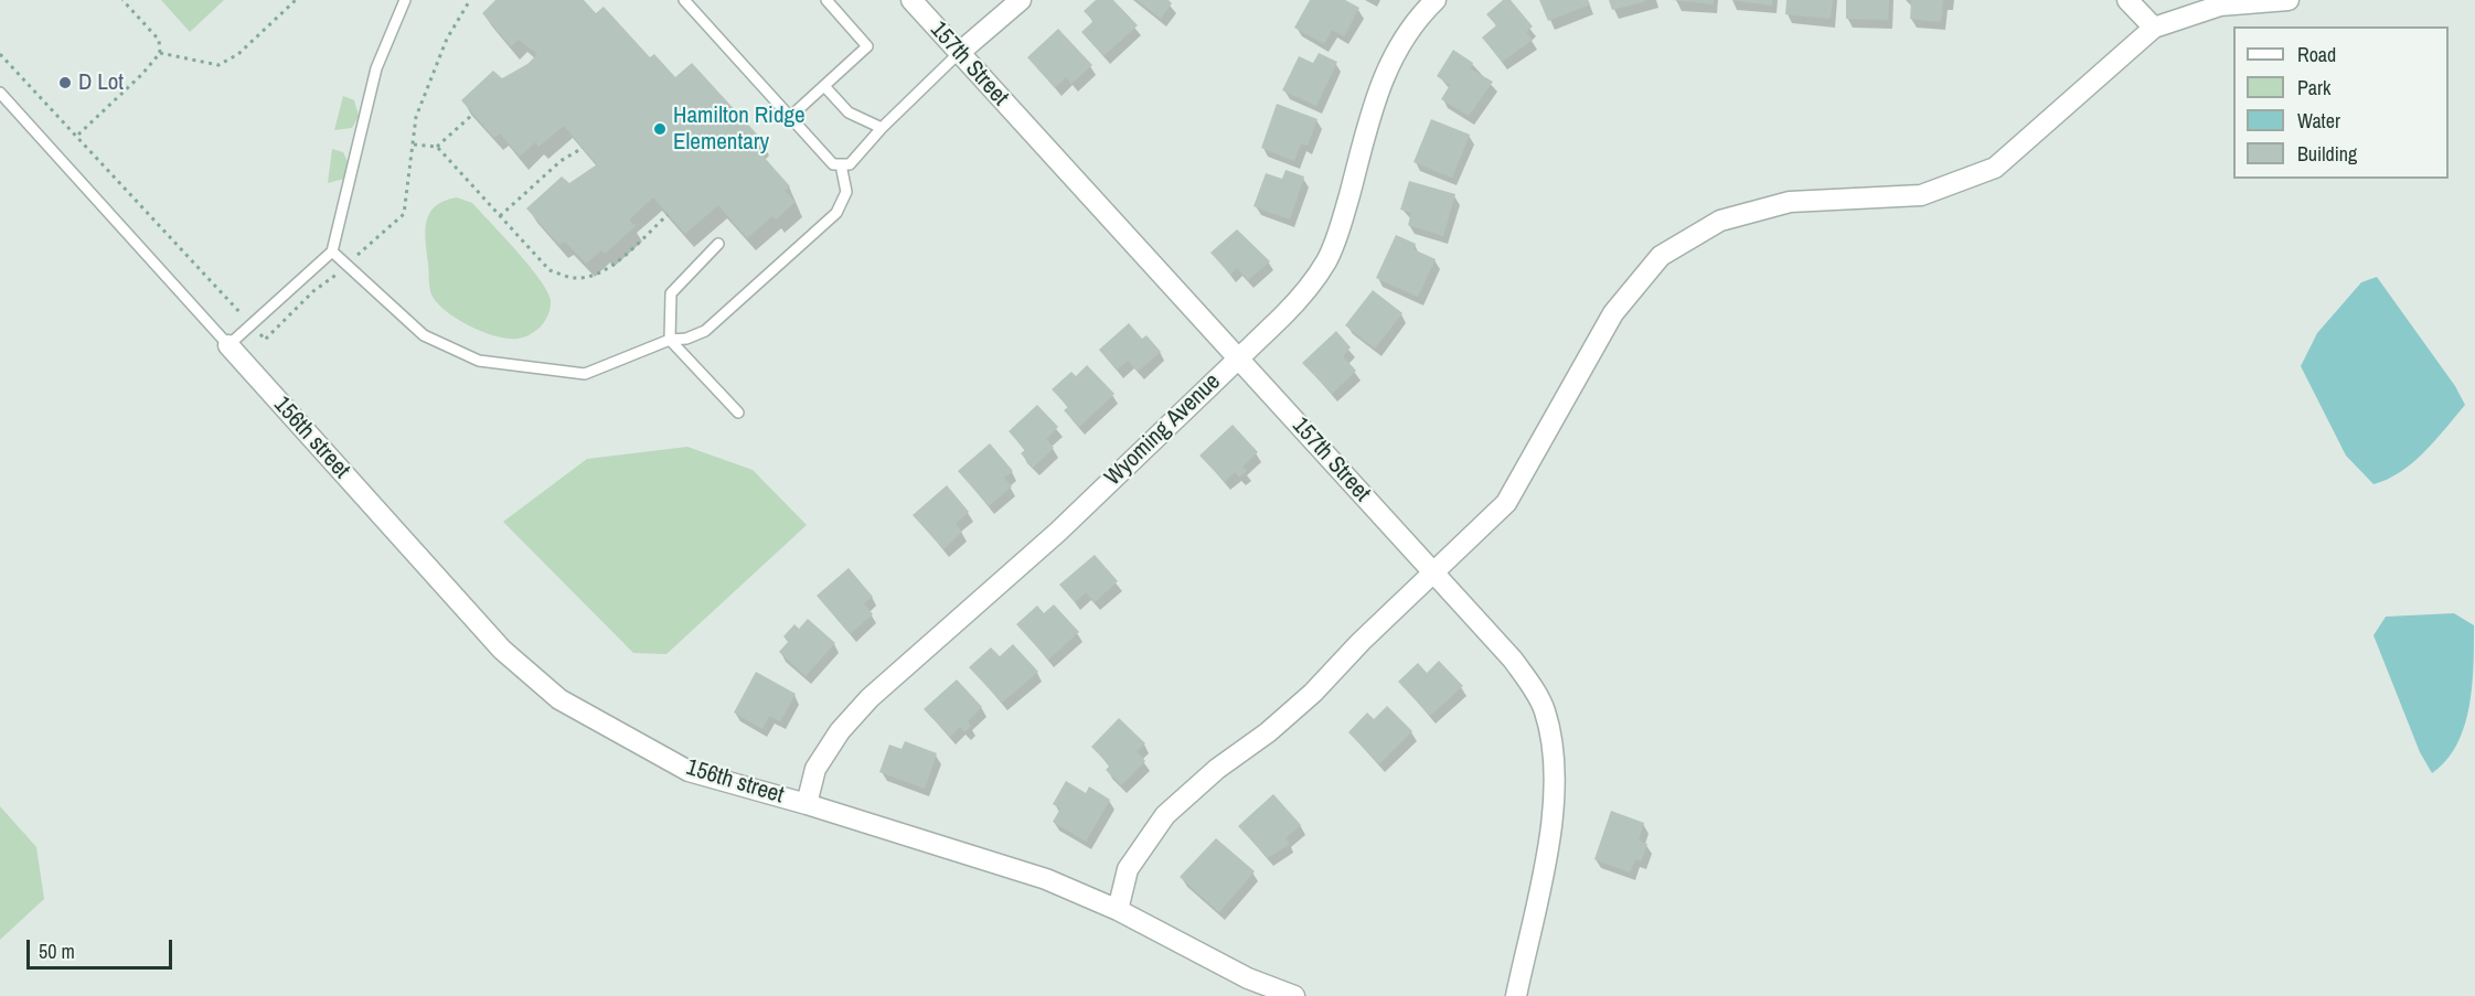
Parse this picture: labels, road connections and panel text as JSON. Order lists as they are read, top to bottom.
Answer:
{
  "streets": {
    "street": ["157th Street", "Wyoming Avenue", "156th street"]
  },
  "crossings": [
    ["157th Street", "Wyoming Avenue"],
    ["Wyoming Avenue", "156th street"]
  ],
  "places": ["D Lot", "Hamilton Ridge Elementary"],
  "legend": [
    "Road",
    "Park",
    "Water",
    "Building"
  ],
  "scale_bar": "50 m"
}
